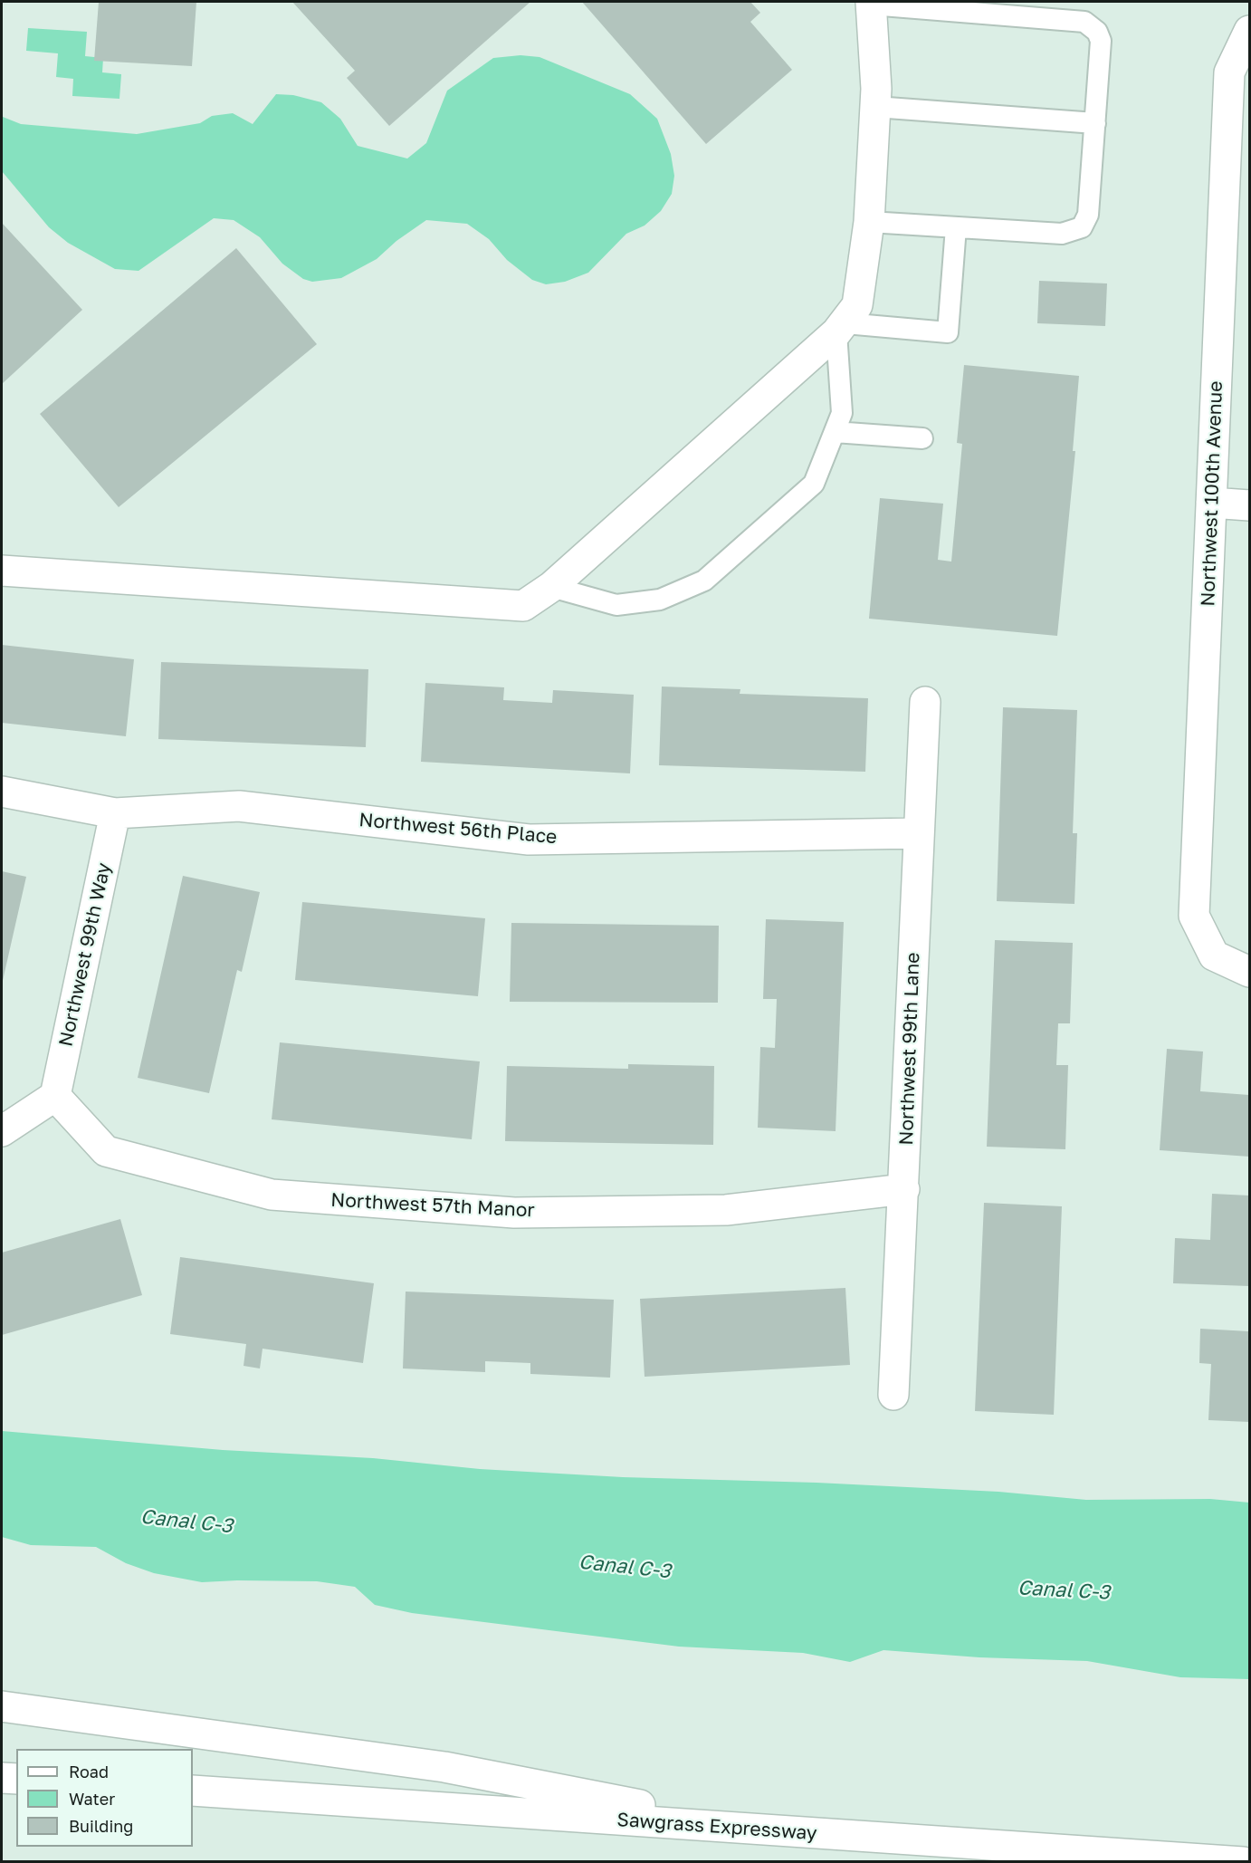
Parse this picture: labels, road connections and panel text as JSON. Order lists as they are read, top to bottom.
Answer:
{
  "streets": {
    "main road": [
      "Northwest 100th Avenue",
      "Northwest 56th Place",
      "Northwest 99th Way",
      "Northwest 99th Lane",
      "Northwest 57th Manor",
      "Sawgrass Expressway"
    ]
  },
  "crossings": [
    ["Northwest 56th Place", "Northwest 99th Way"],
    ["Northwest 56th Place", "Northwest 99th Lane"],
    ["Northwest 99th Way", "Northwest 57th Manor"],
    ["Northwest 99th Lane", "Northwest 57th Manor"]
  ],
  "water": ["Canal C-3"],
  "legend": ["Road", "Water", "Building"]
}
